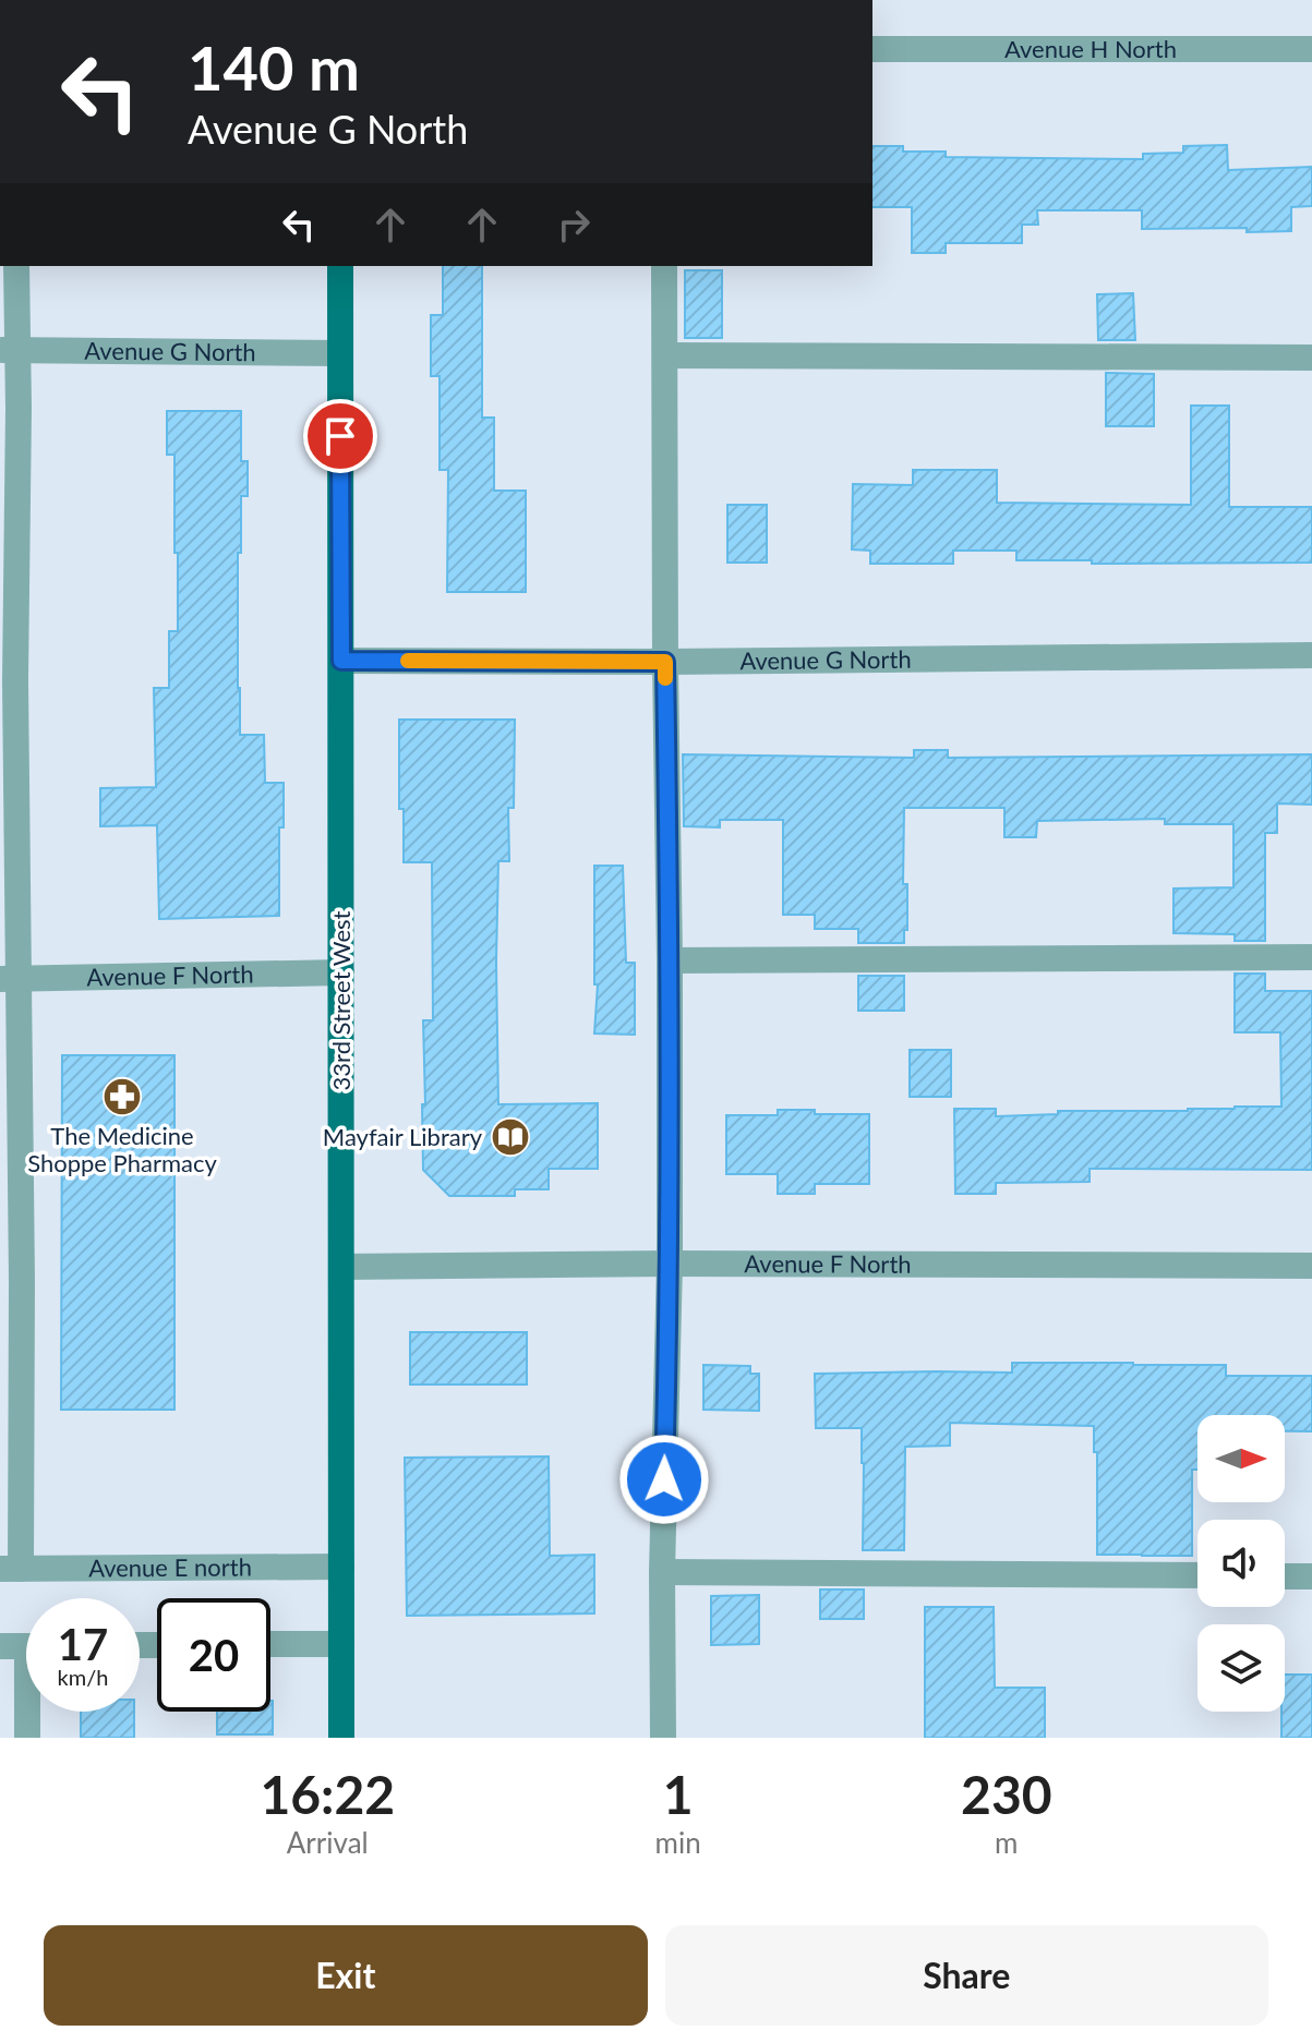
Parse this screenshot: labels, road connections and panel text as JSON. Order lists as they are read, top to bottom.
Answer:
{
  "streets": {
    "main road": ["33rd Street West"],
    "street": [
      "Avenue H North",
      "Avenue G North",
      "Avenue F North",
      "Avenue E north"
    ]
  },
  "crossings": [
    ["Avenue G North", "33rd Street West"],
    ["Avenue F North", "33rd Street West"],
    ["33rd Street West", "Avenue E north"]
  ],
  "places": {
    "pharmacy": ["The Medicine Shoppe Pharmacy"],
    "library": ["Mayfair Library"]
  },
  "north": "right",
  "page": {
    "turn": ["140 m", "Avenue G North"],
    "speed": "17 km/h",
    "limit": "20",
    "eta": [
      "16:22",
      "Arrival",
      "1",
      "min",
      "230",
      "m"
    ],
    "buttons": ["Exit", "Share"]
  }
}
